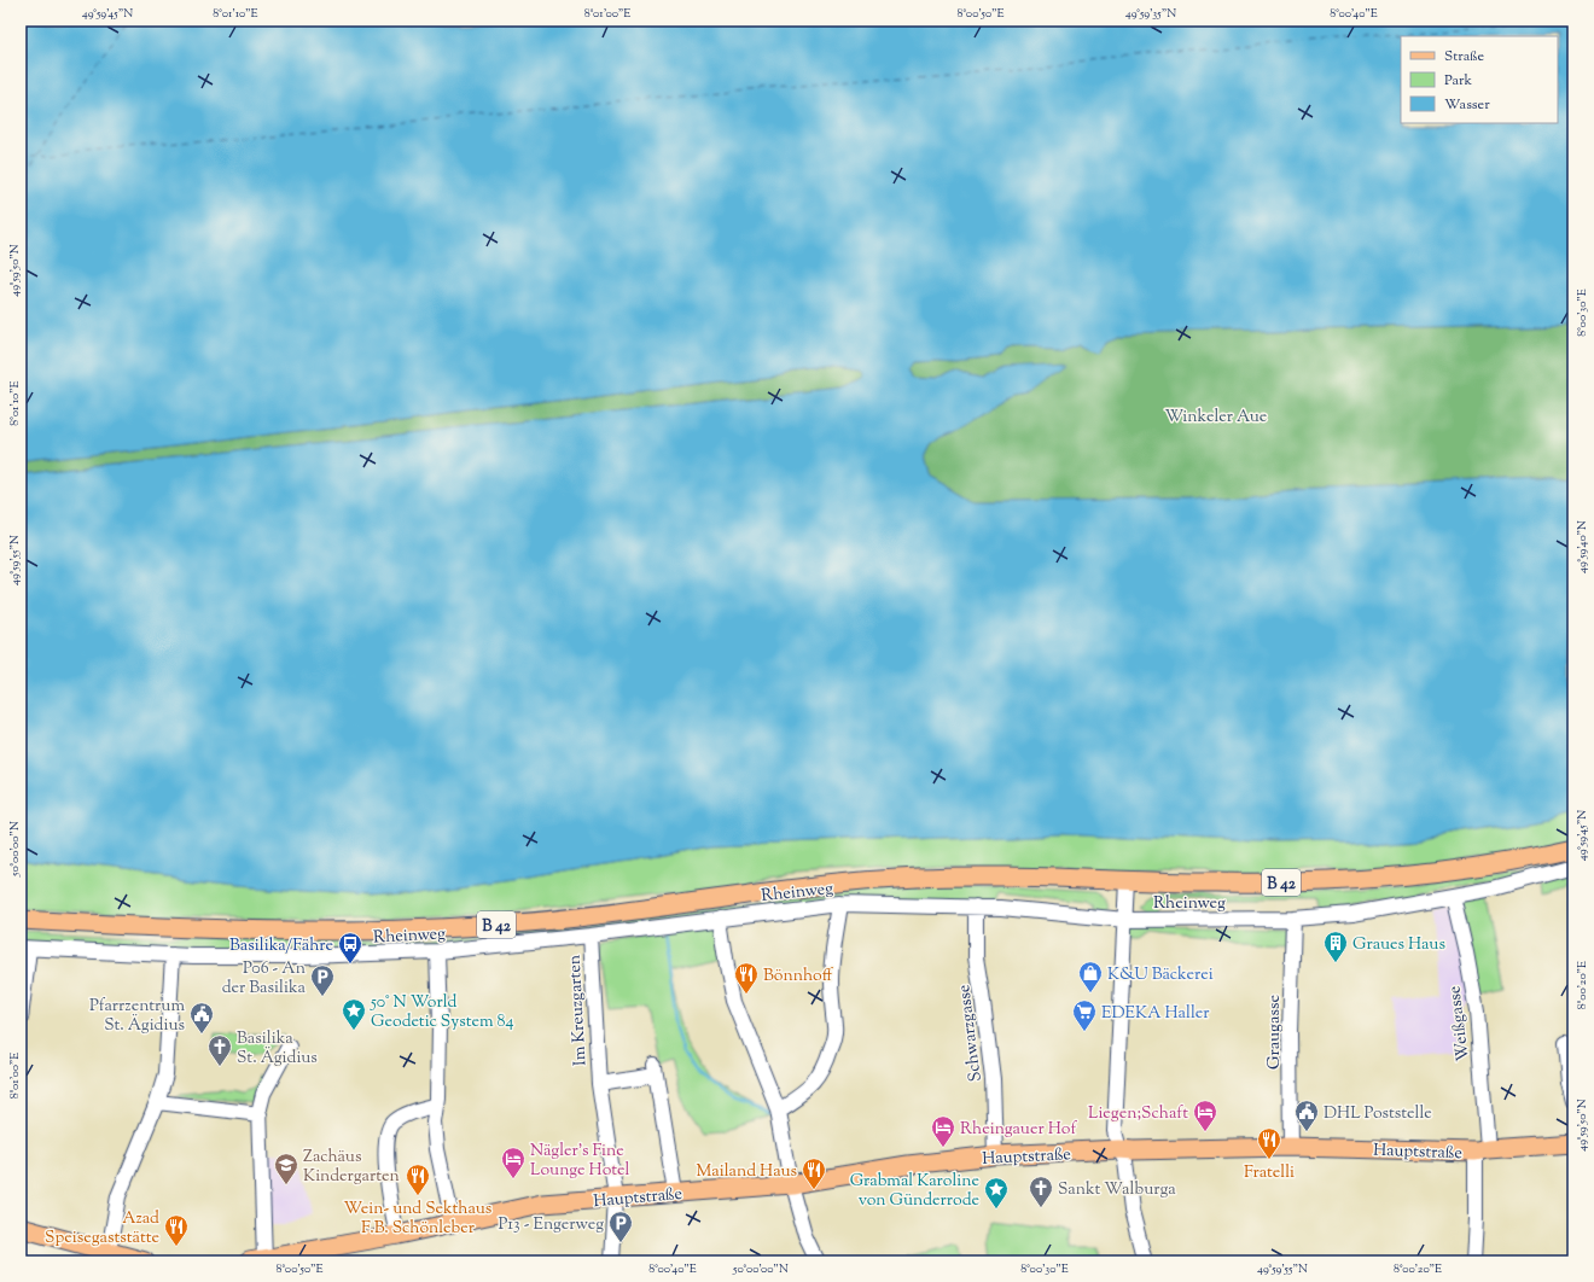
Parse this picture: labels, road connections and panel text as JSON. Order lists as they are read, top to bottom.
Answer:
{
  "streets": {
    "main road": ["B 42", "Hauptstraße"],
    "street": [
      "Rheinweg",
      "Im Kreuzgarten",
      "Weißgasse",
      "Graugasse",
      "Schwarzgasse"
    ]
  },
  "crossings": [
    ["Rheinweg", "Im Kreuzgarten"],
    ["Rheinweg", "Weißgasse"],
    ["Rheinweg", "Graugasse"],
    ["Rheinweg", "Schwarzgasse"],
    ["Im Kreuzgarten", "Hauptstraße"],
    ["Weißgasse", "Hauptstraße"],
    ["Graugasse", "Hauptstraße"],
    ["Schwarzgasse", "Hauptstraße"]
  ],
  "parks": ["Winkeler Aue"],
  "places": {
    "building": ["Graues Haus"],
    "bus stop": ["Basilika/Fähre"],
    "shop": ["K&U Bäckerei"],
    "restaurant": [
      "Bönnhoff",
      "Fratelli",
      "Mailand Haus",
      "Wein- und Sekthaus F.B. Schönleber",
      "Azad Speisegaststätte"
    ],
    "parking": ["P06 - An der Basilika", "P13 - Engerweg"],
    "place": ["50° N World Geodetic System 84", "Grabmal Karoline von Günderrode"],
    "supermarket": ["EDEKA Haller"],
    "public building": ["Pfarrzentrum St. Ägidius", "DHL Poststelle"],
    "church": ["Basilika St. Ägidius", "Sankt Walburga"],
    "hotel": ["Liegen;Schaft", "Rheingauer Hof", "Nägler's Fine Lounge Hotel"],
    "school or university": ["Zachäus Kindergarten"]
  },
  "legend": ["Straße", "Park", "Wasser"],
  "coordinates": [
    "49°59'45\"N",
    "8°01'10\"E",
    "8°01'00\"E",
    "8°00'50\"E",
    "49°59'35\"N",
    "8°00'40\"E",
    "49°59'50\"N",
    "8°00'30\"E",
    "49°59'40\"N",
    "49°59'55\"N",
    "50°00'00\"N",
    "8°00'20\"E"
  ]
}
